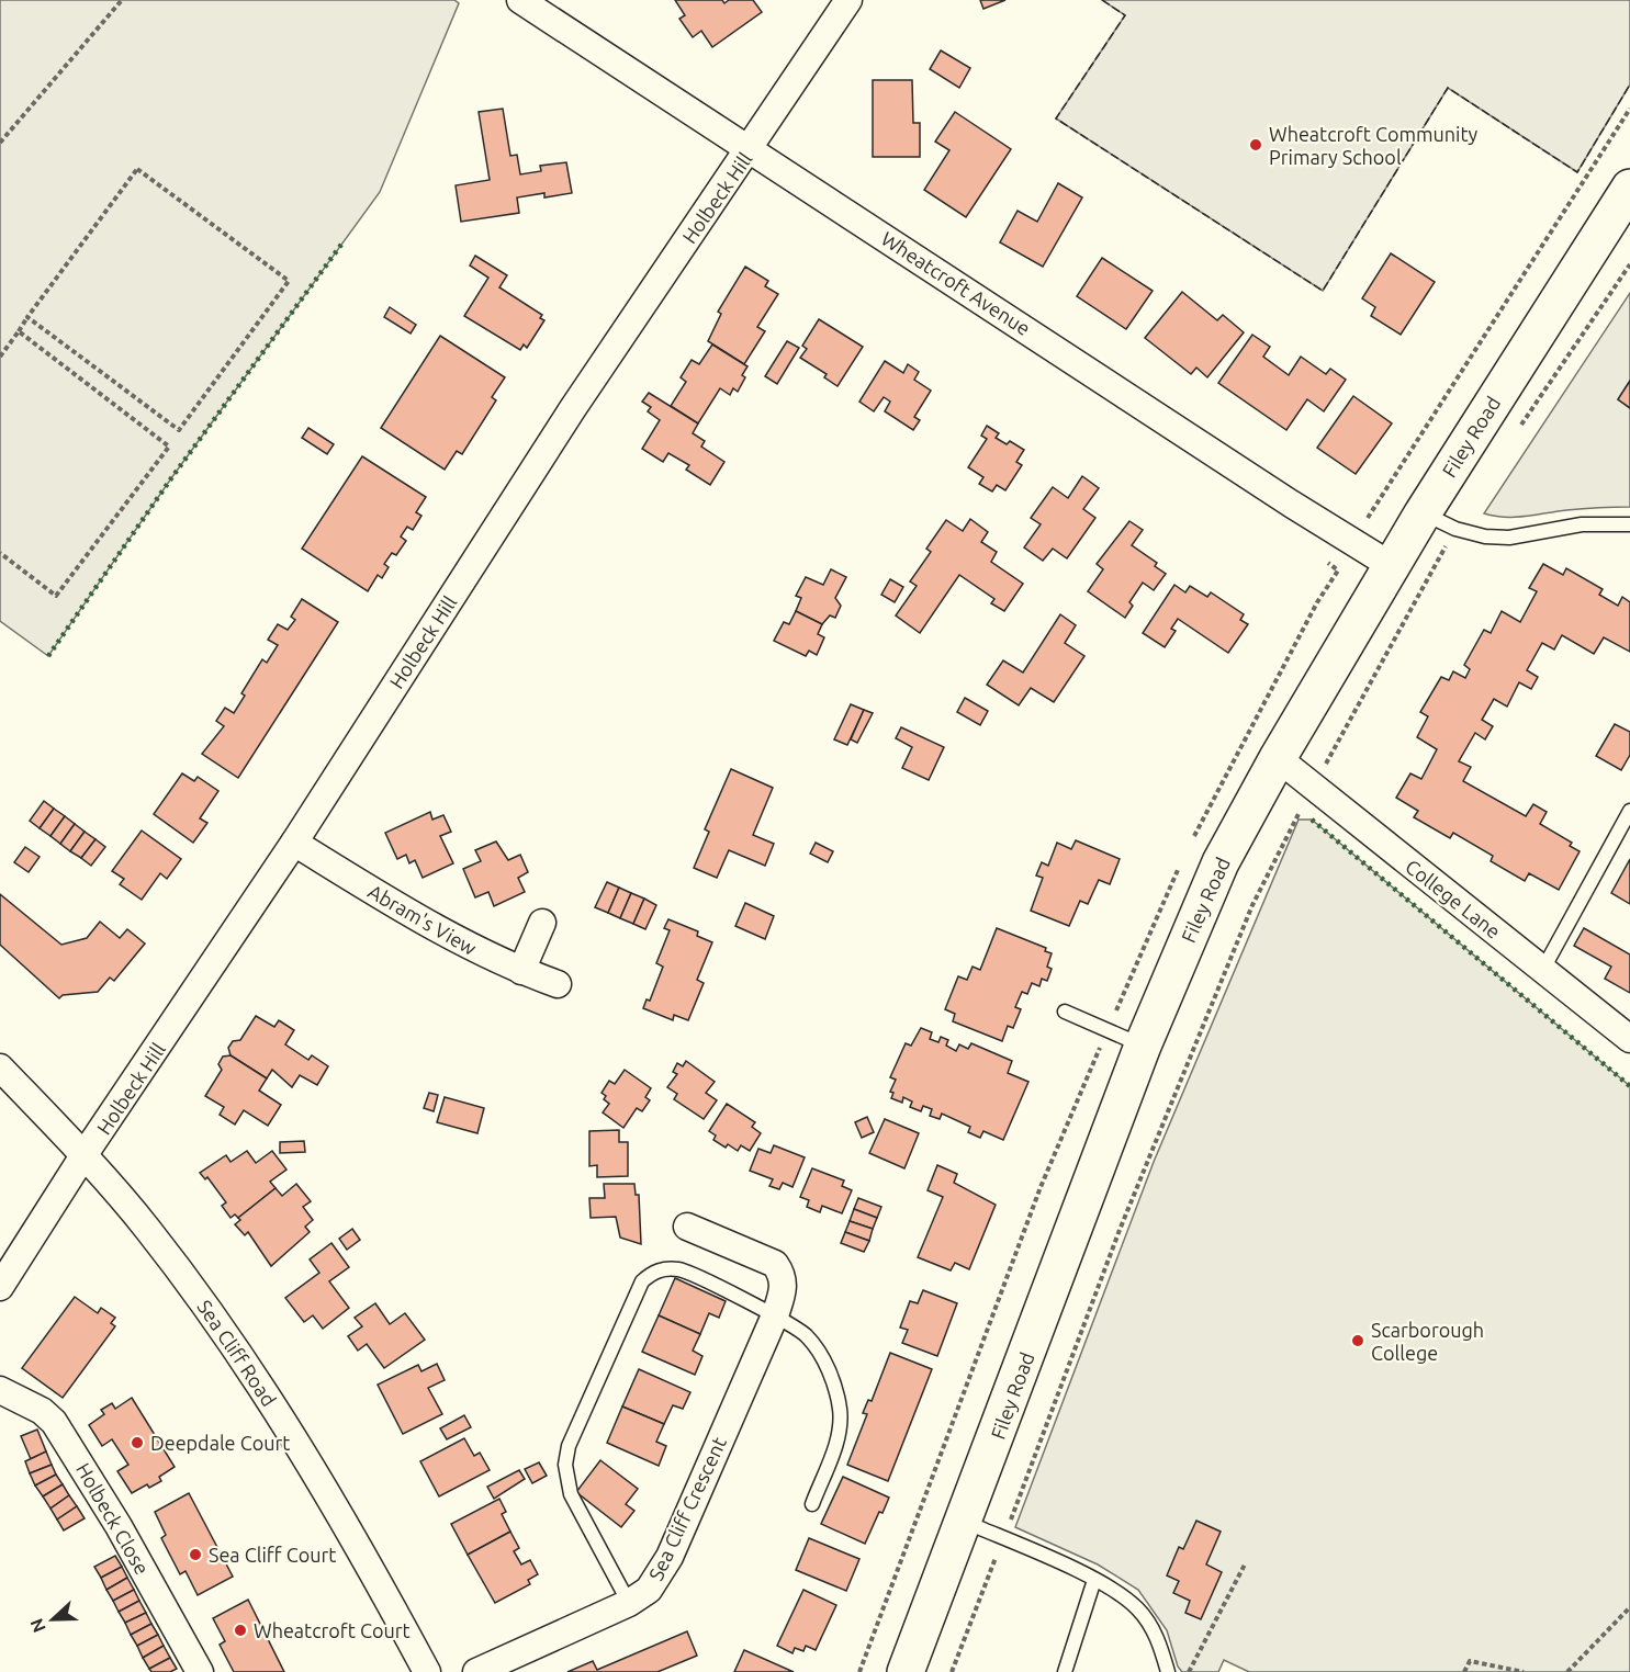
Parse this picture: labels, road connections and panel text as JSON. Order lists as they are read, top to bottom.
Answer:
{
  "streets": {
    "highway": ["Filey Road"],
    "street": [
      "Holbeck Hill",
      "Wheatcroft Avenue",
      "College Lane",
      "Abram's View",
      "Sea Cliff Road",
      "Sea Cliff Crescent",
      "Holbeck Close"
    ]
  },
  "crossings": [
    ["Holbeck Hill", "Wheatcroft Avenue"],
    ["Holbeck Hill", "Abram's View"],
    ["Holbeck Hill", "Sea Cliff Road"],
    ["Wheatcroft Avenue", "Filey Road"],
    ["Filey Road", "College Lane"]
  ],
  "places": [
    "Wheatcroft Community Primary School",
    "Scarborough College",
    "Deepdale Court",
    "Sea Cliff Court",
    "Wheatcroft Court"
  ],
  "north": "left"
}
